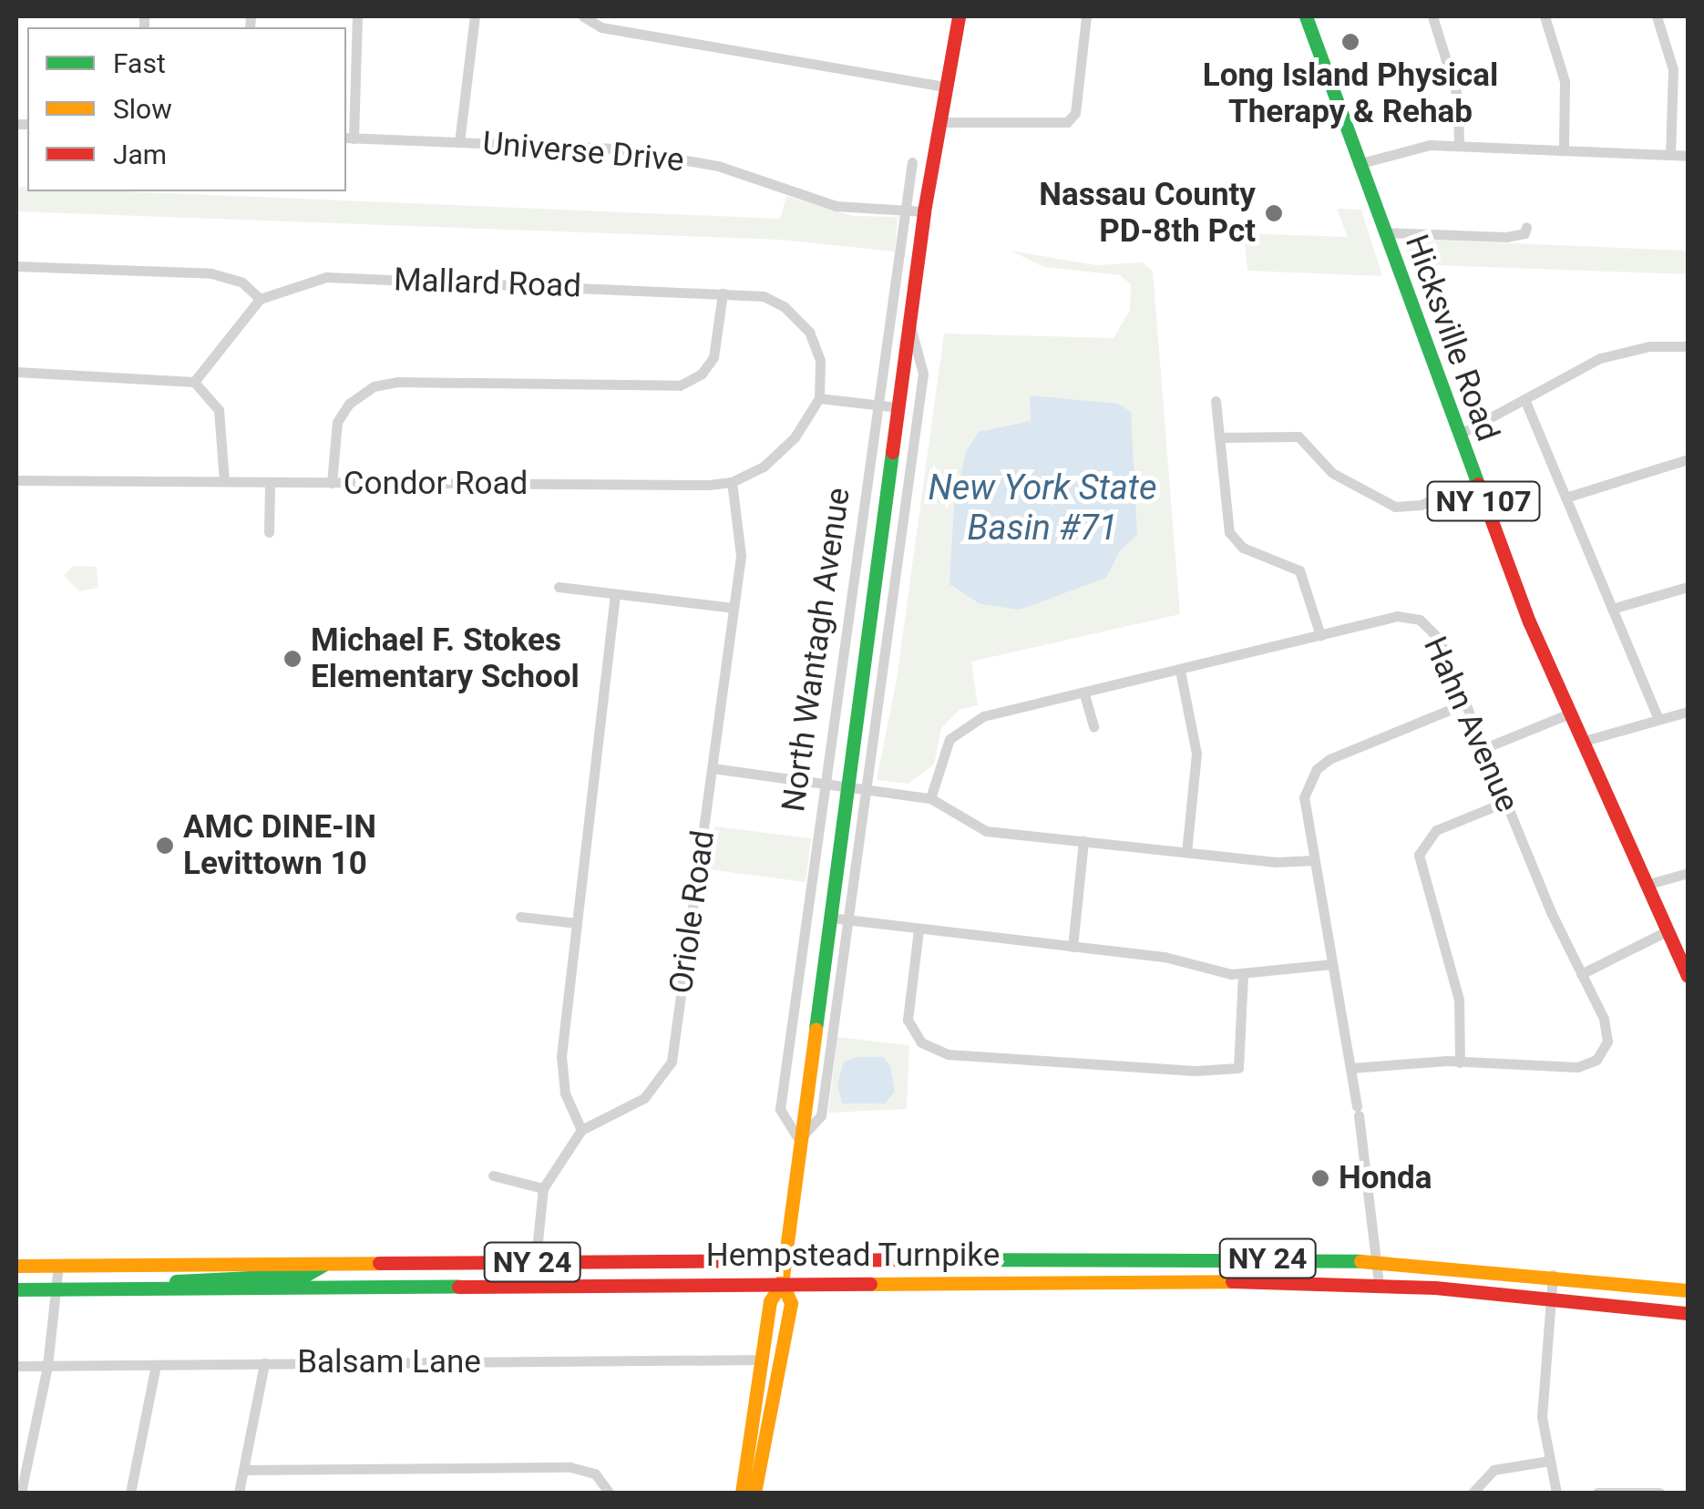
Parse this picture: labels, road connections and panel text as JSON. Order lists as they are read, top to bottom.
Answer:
{
  "streets": {
    "main road": [
      "Hicksville Road",
      "NY 107",
      "North Wantagh Avenue",
      "Hempstead Turnpike",
      "NY 24"
    ],
    "street": [
      "Universe Drive",
      "Mallard Road",
      "Condor Road",
      "Hahn Avenue",
      "Oriole Road",
      "Balsam Lane"
    ]
  },
  "crossings": [
    ["Universe Drive", "North Wantagh Avenue"],
    ["Condor Road", "Oriole Road"],
    ["North Wantagh Avenue", "Hempstead Turnpike"],
    ["Oriole Road", "Hempstead Turnpike"]
  ],
  "water": ["New York State Basin #71"],
  "places": [
    "Long Island Physical Therapy & Rehab",
    "Nassau County PD-8th Pct",
    "Michael F. Stokes Elementary School",
    "AMC DINE-IN Levittown 10",
    "Honda"
  ],
  "legend": ["Fast", "Slow", "Jam"]
}
